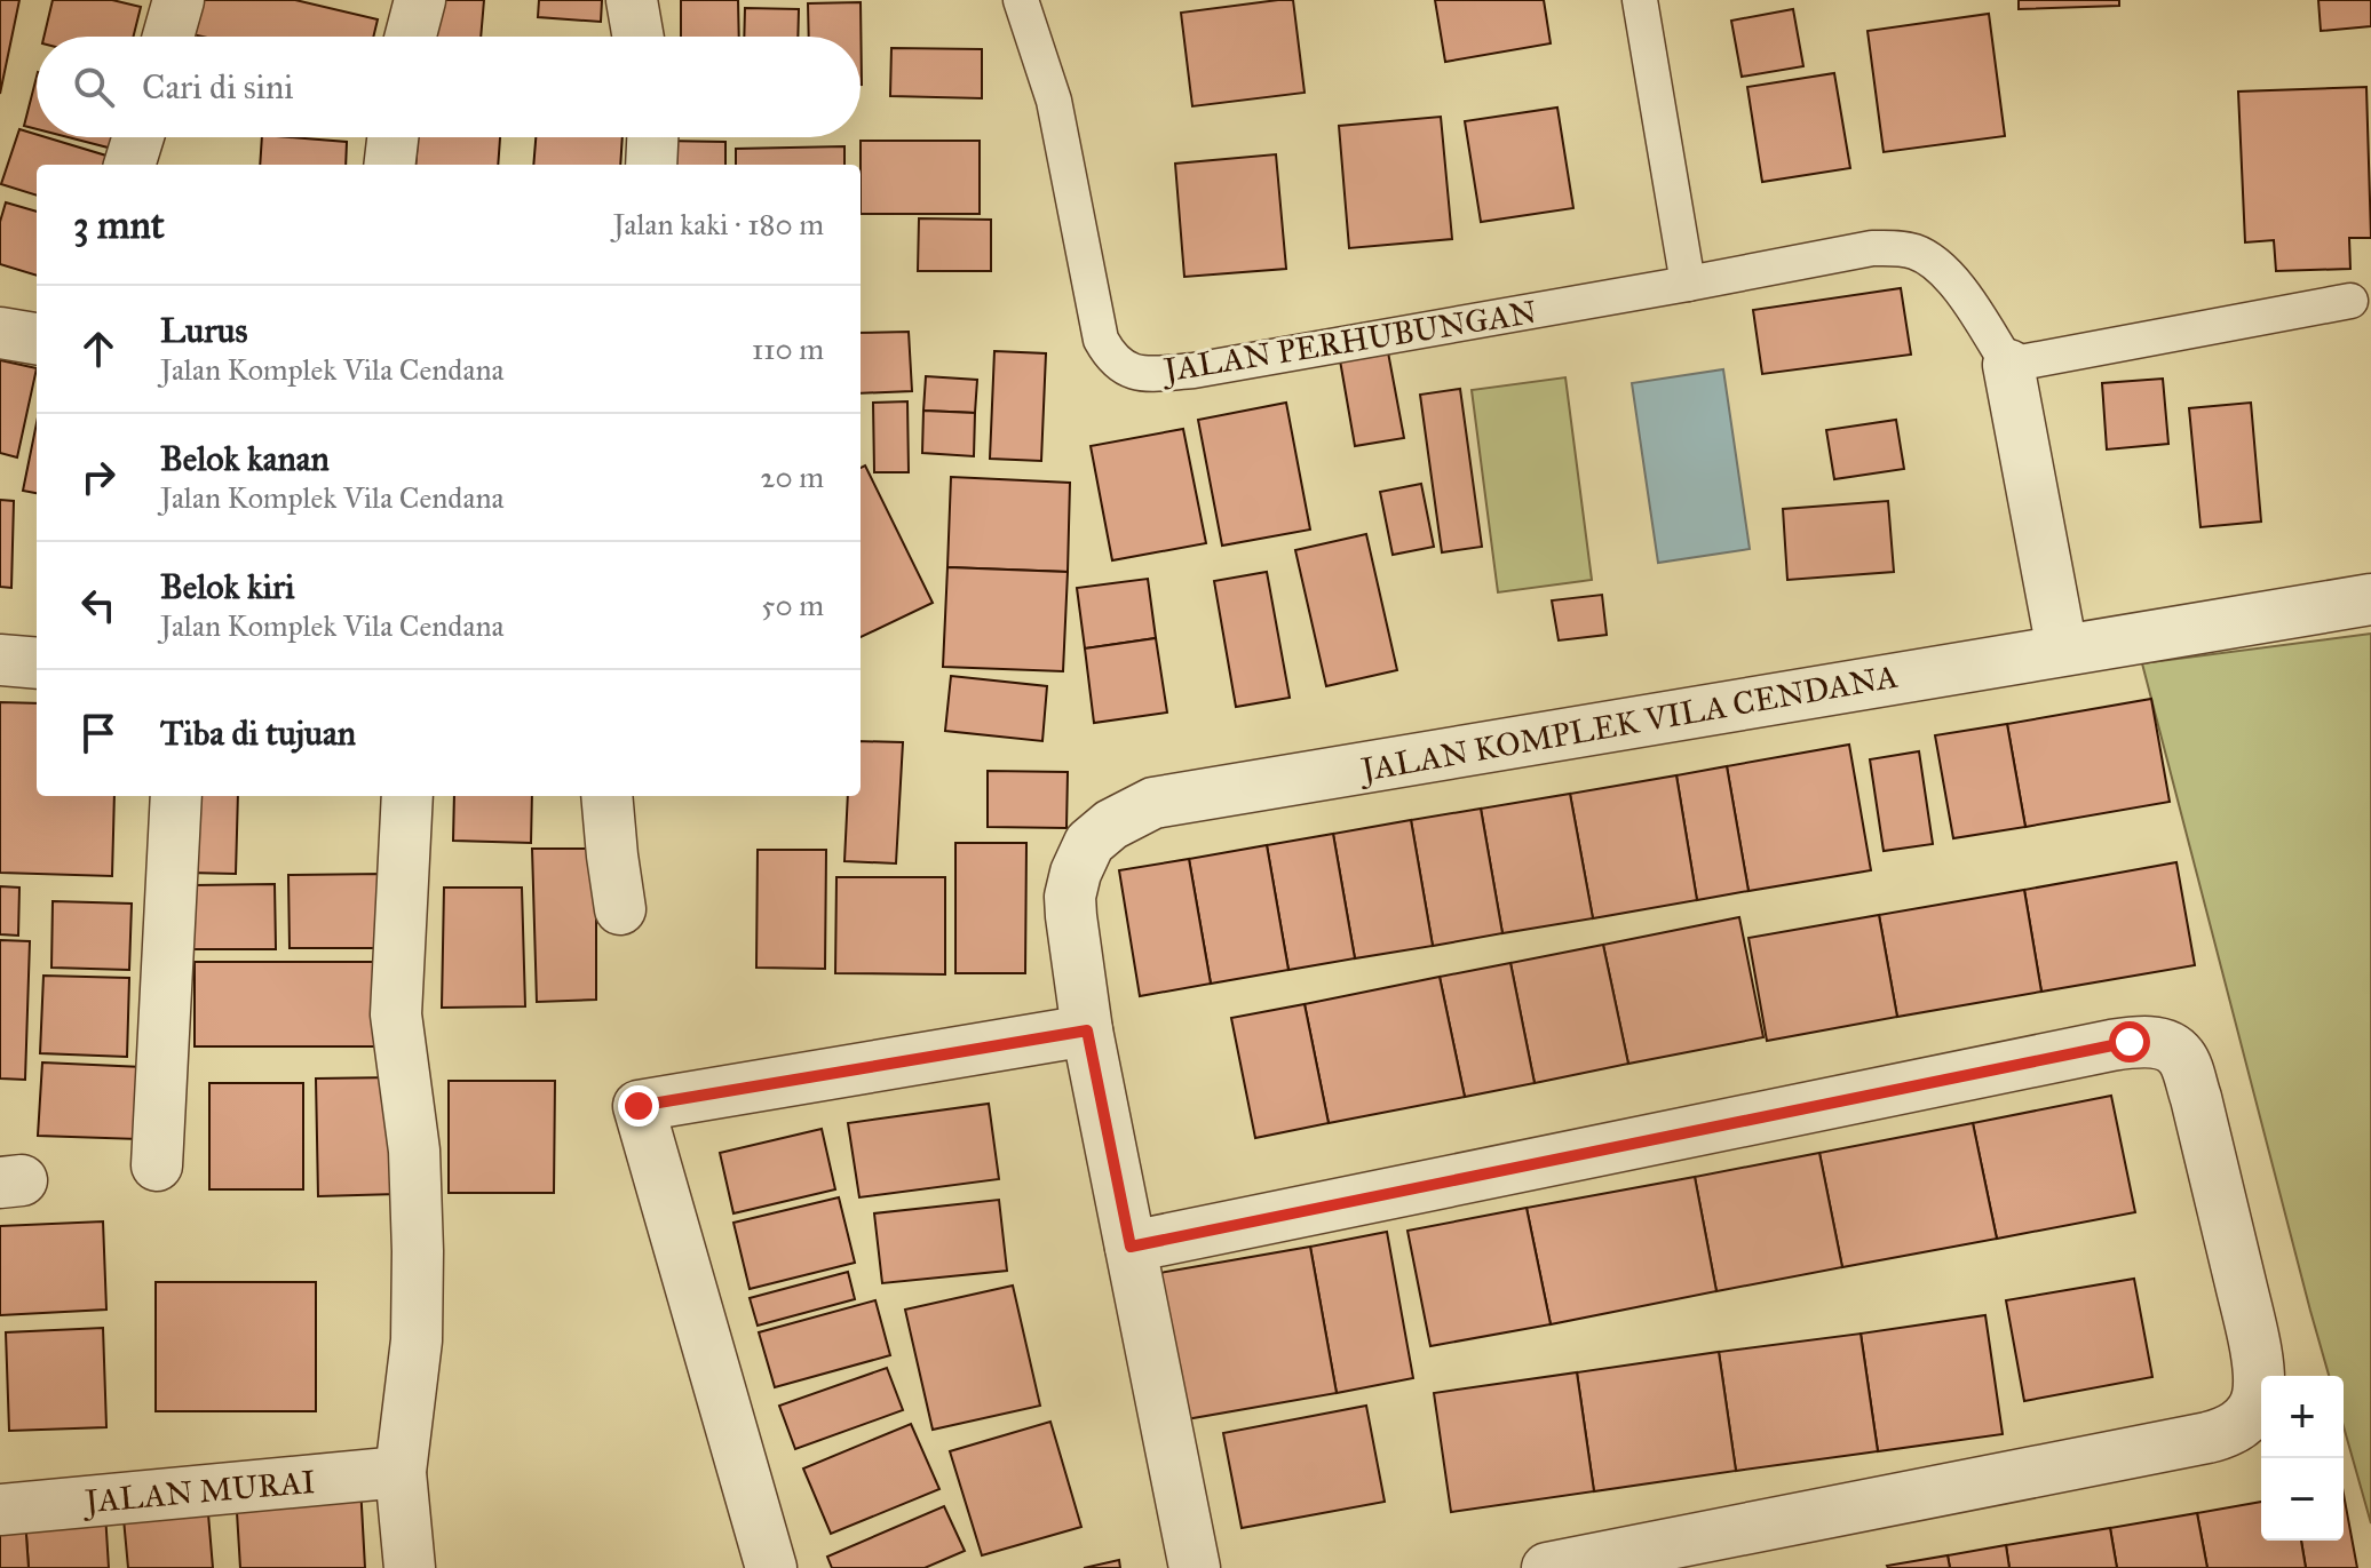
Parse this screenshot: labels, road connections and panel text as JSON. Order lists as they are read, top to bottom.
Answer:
{
  "streets": {
    "street": ["JALAN PERHUBUNGAN", "JALAN KOMPLEK VILA CENDANA", "JALAN MURAI"]
  },
  "crossings": [
    ["JALAN PERHUBUNGAN", "JALAN KOMPLEK VILA CENDANA"]
  ],
  "page": {
    "search": "Cari di sini",
    "heading": ["3 mnt", "Jalan kaki · 180 m"],
    "list": [
      ["Lurus", "Jalan Komplek Vila Cendana", "110 m"],
      ["Belok kanan", "Jalan Komplek Vila Cendana", "20 m"],
      ["Belok kiri", "Jalan Komplek Vila Cendana", "50 m"],
      "Tiba di tujuan"
    ],
    "map_buttons": ["+", "−"]
  }
}
